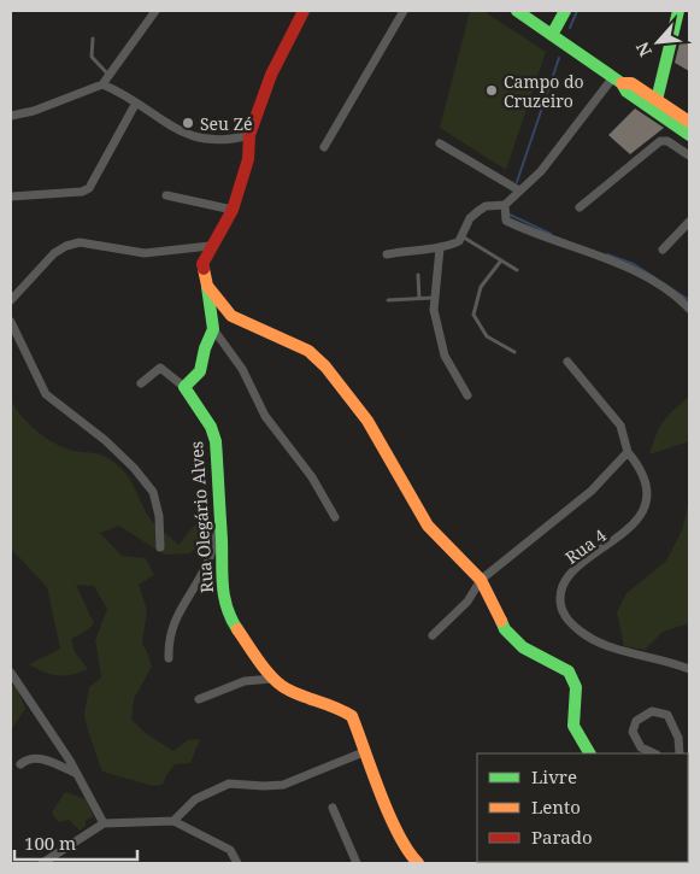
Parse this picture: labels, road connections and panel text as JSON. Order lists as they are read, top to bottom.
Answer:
{
  "streets": {
    "street": ["Rua Olegário Alves", "Rua 4"]
  },
  "places": ["Campo do Cruzeiro", "Seu Zé"],
  "legend": ["Livre", "Lento", "Parado"],
  "scale_bar": "100 m",
  "north": "bottom left"
}
